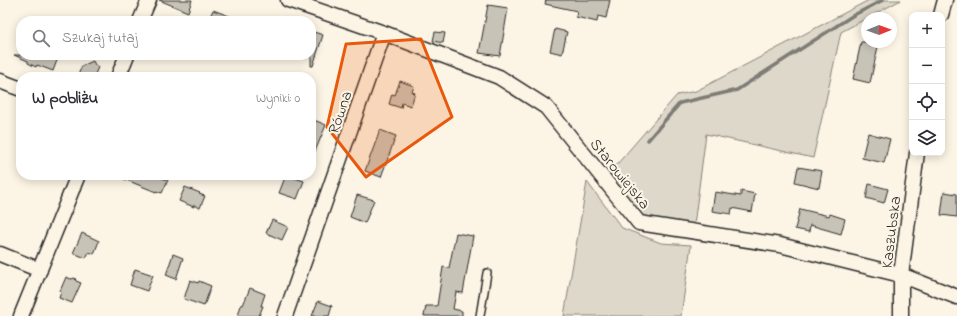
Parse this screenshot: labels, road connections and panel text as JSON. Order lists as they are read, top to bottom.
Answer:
{
  "streets": {
    "street": ["Równa", "Starowiejska", "Kaszubska"]
  },
  "crossings": [
    ["Równa", "Starowiejska"],
    ["Starowiejska", "Kaszubska"]
  ],
  "north": "right",
  "page": {
    "map_buttons": ["+", "−"],
    "search": "Szukaj tutaj",
    "heading": ["W pobliżu", "Wyniki: 0"]
  }
}
